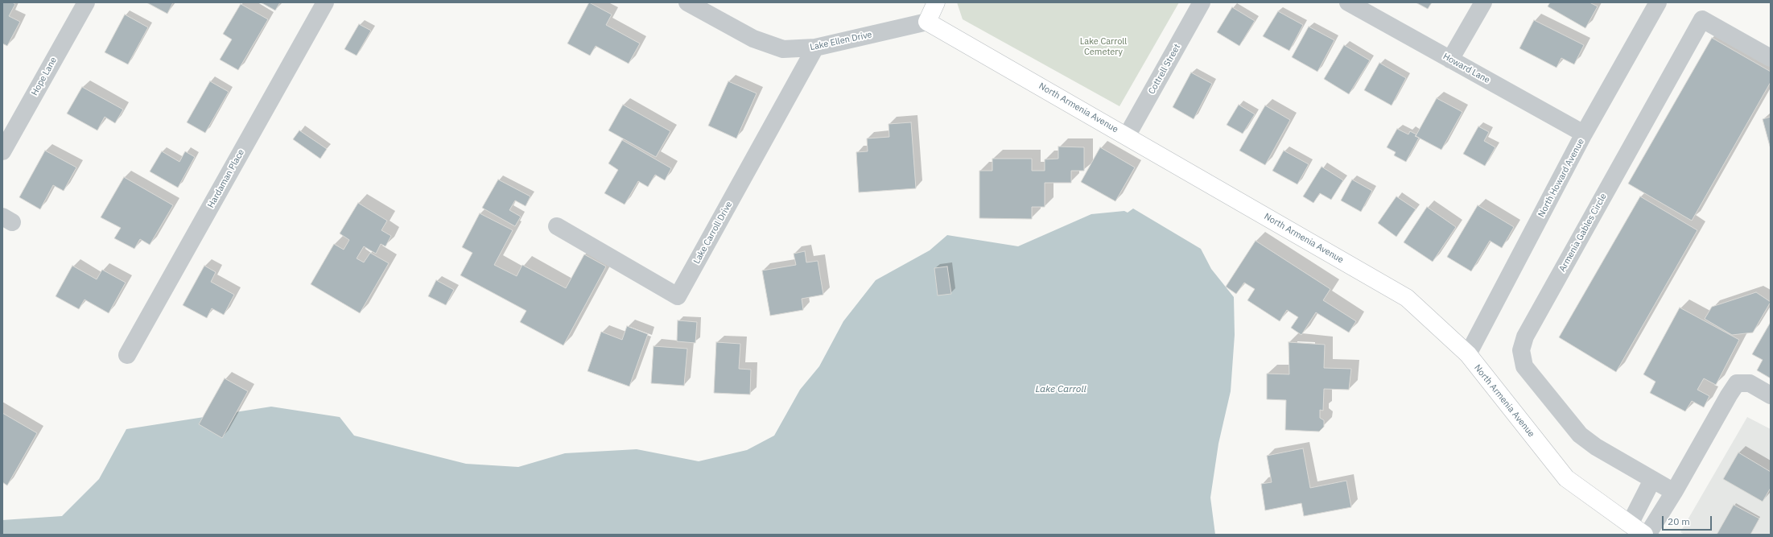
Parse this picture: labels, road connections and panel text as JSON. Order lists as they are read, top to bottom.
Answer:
{
  "streets": {
    "main road": ["North Armenia Avenue"],
    "street": [
      "Lake Ellen Drive",
      "Howard Lane",
      "Cottrell Street",
      "Hope Lane",
      "North Howard Avenue",
      "Hardaman Place",
      "Lake Carroll Drive",
      "Armenia Gables Circle"
    ]
  },
  "crossings": [
    ["Lake Ellen Drive", "North Armenia Avenue"],
    ["Lake Ellen Drive", "Lake Carroll Drive"],
    ["Howard Lane", "North Howard Avenue"],
    ["Cottrell Street", "North Armenia Avenue"],
    ["North Armenia Avenue", "North Howard Avenue"]
  ],
  "water": ["Lake Carroll"],
  "parks": ["Lake Carroll Cemetery"],
  "scale_bar": "20 m"
}
